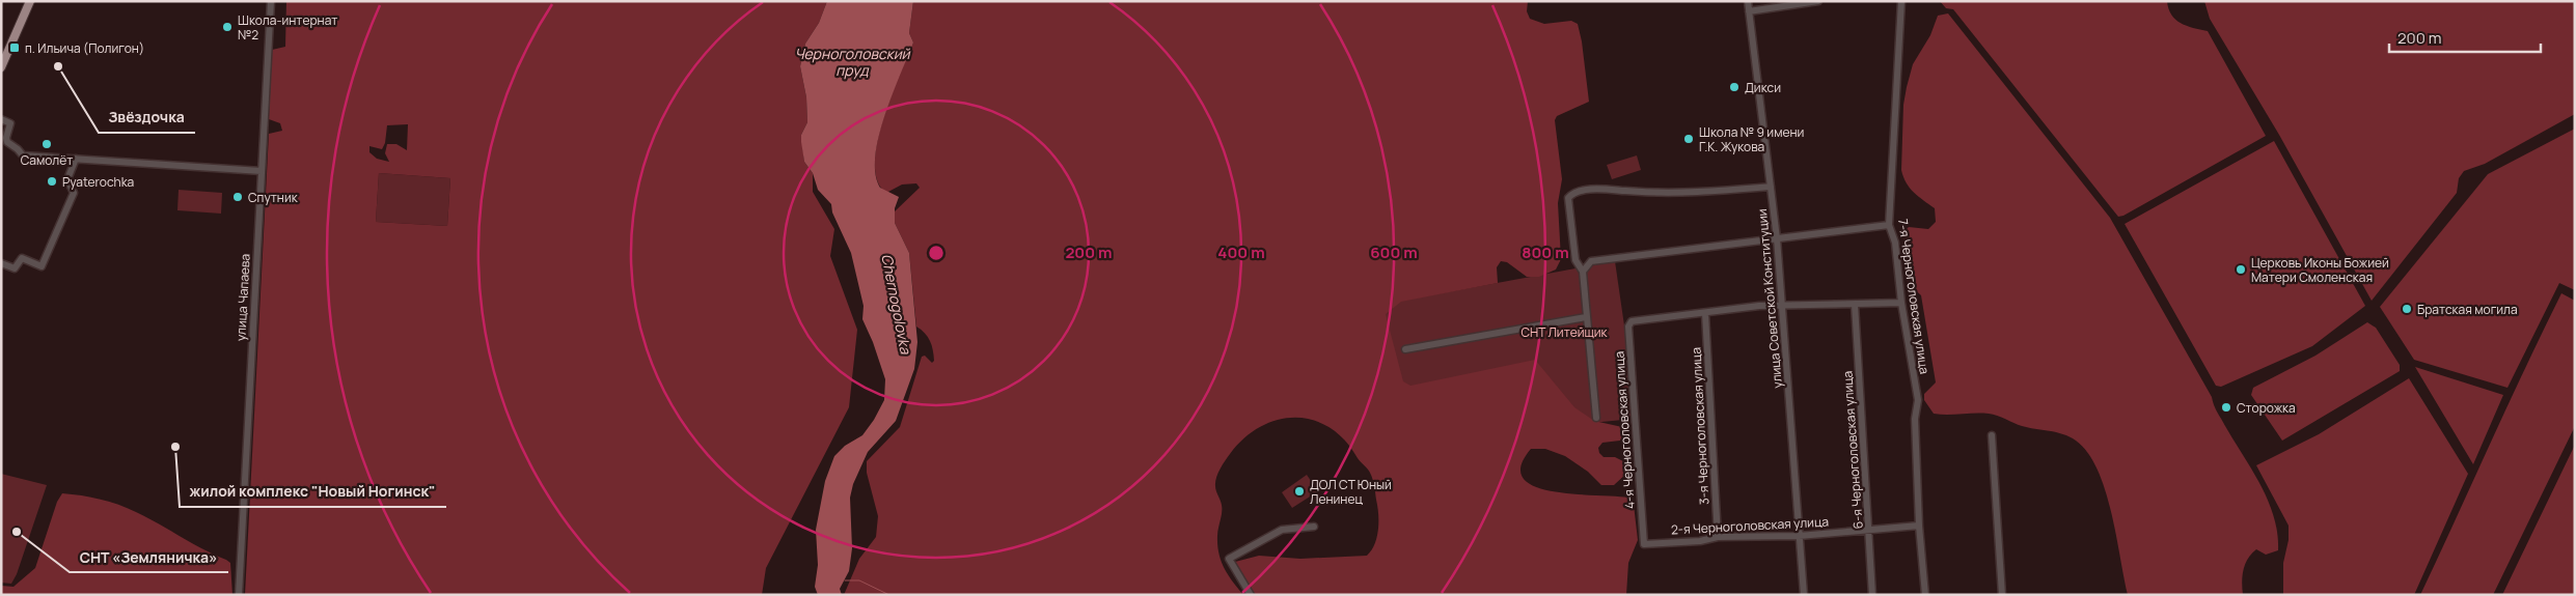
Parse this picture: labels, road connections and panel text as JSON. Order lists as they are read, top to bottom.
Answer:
{
  "streets": {
    "street": [
      "7-я Черноголовская улица",
      "улица Чапаева",
      "улица Советской Конституции",
      "3-я Черноголовская улица",
      "4-я Черноголовская улица",
      "6-я Черноголовская улица",
      "2-я Черноголовская улица"
    ]
  },
  "crossings": [
    ["7-я Черноголовская улица", "2-я Черноголовская улица"],
    ["улица Советской Конституции", "2-я Черноголовская улица"],
    ["3-я Черноголовская улица", "4-я Черноголовская улица"],
    ["3-я Черноголовская улица", "2-я Черноголовская улица"],
    ["4-я Черноголовская улица", "2-я Черноголовская улица"],
    ["6-я Черноголовская улица", "2-я Черноголовская улица"]
  ],
  "water": ["Черноголовский пруд", "Chernogolovka"],
  "parks": ["СНТ Литейщик"],
  "places": {
    "other": [
      "Школа-интернат №2",
      "Звёздочка",
      "Дикси",
      "Школа № 9 имени Г.К. Жукова",
      "Самолёт",
      "Pyaterochka",
      "Спутник",
      "Церковь Иконы Божией Матери Смоленская",
      "Братская могила",
      "Сторожка",
      "жилой комплекс \"Новый Ногинск\"",
      "ДОЛ СТ Юный Ленинец",
      "СНТ «Земляничка»"
    ],
    "transit": ["п. Ильича (Полигон)"]
  },
  "scale_bar": "200 m",
  "rings": [
    "200 m",
    "400 m",
    "600 m",
    "800 m"
  ]
}
